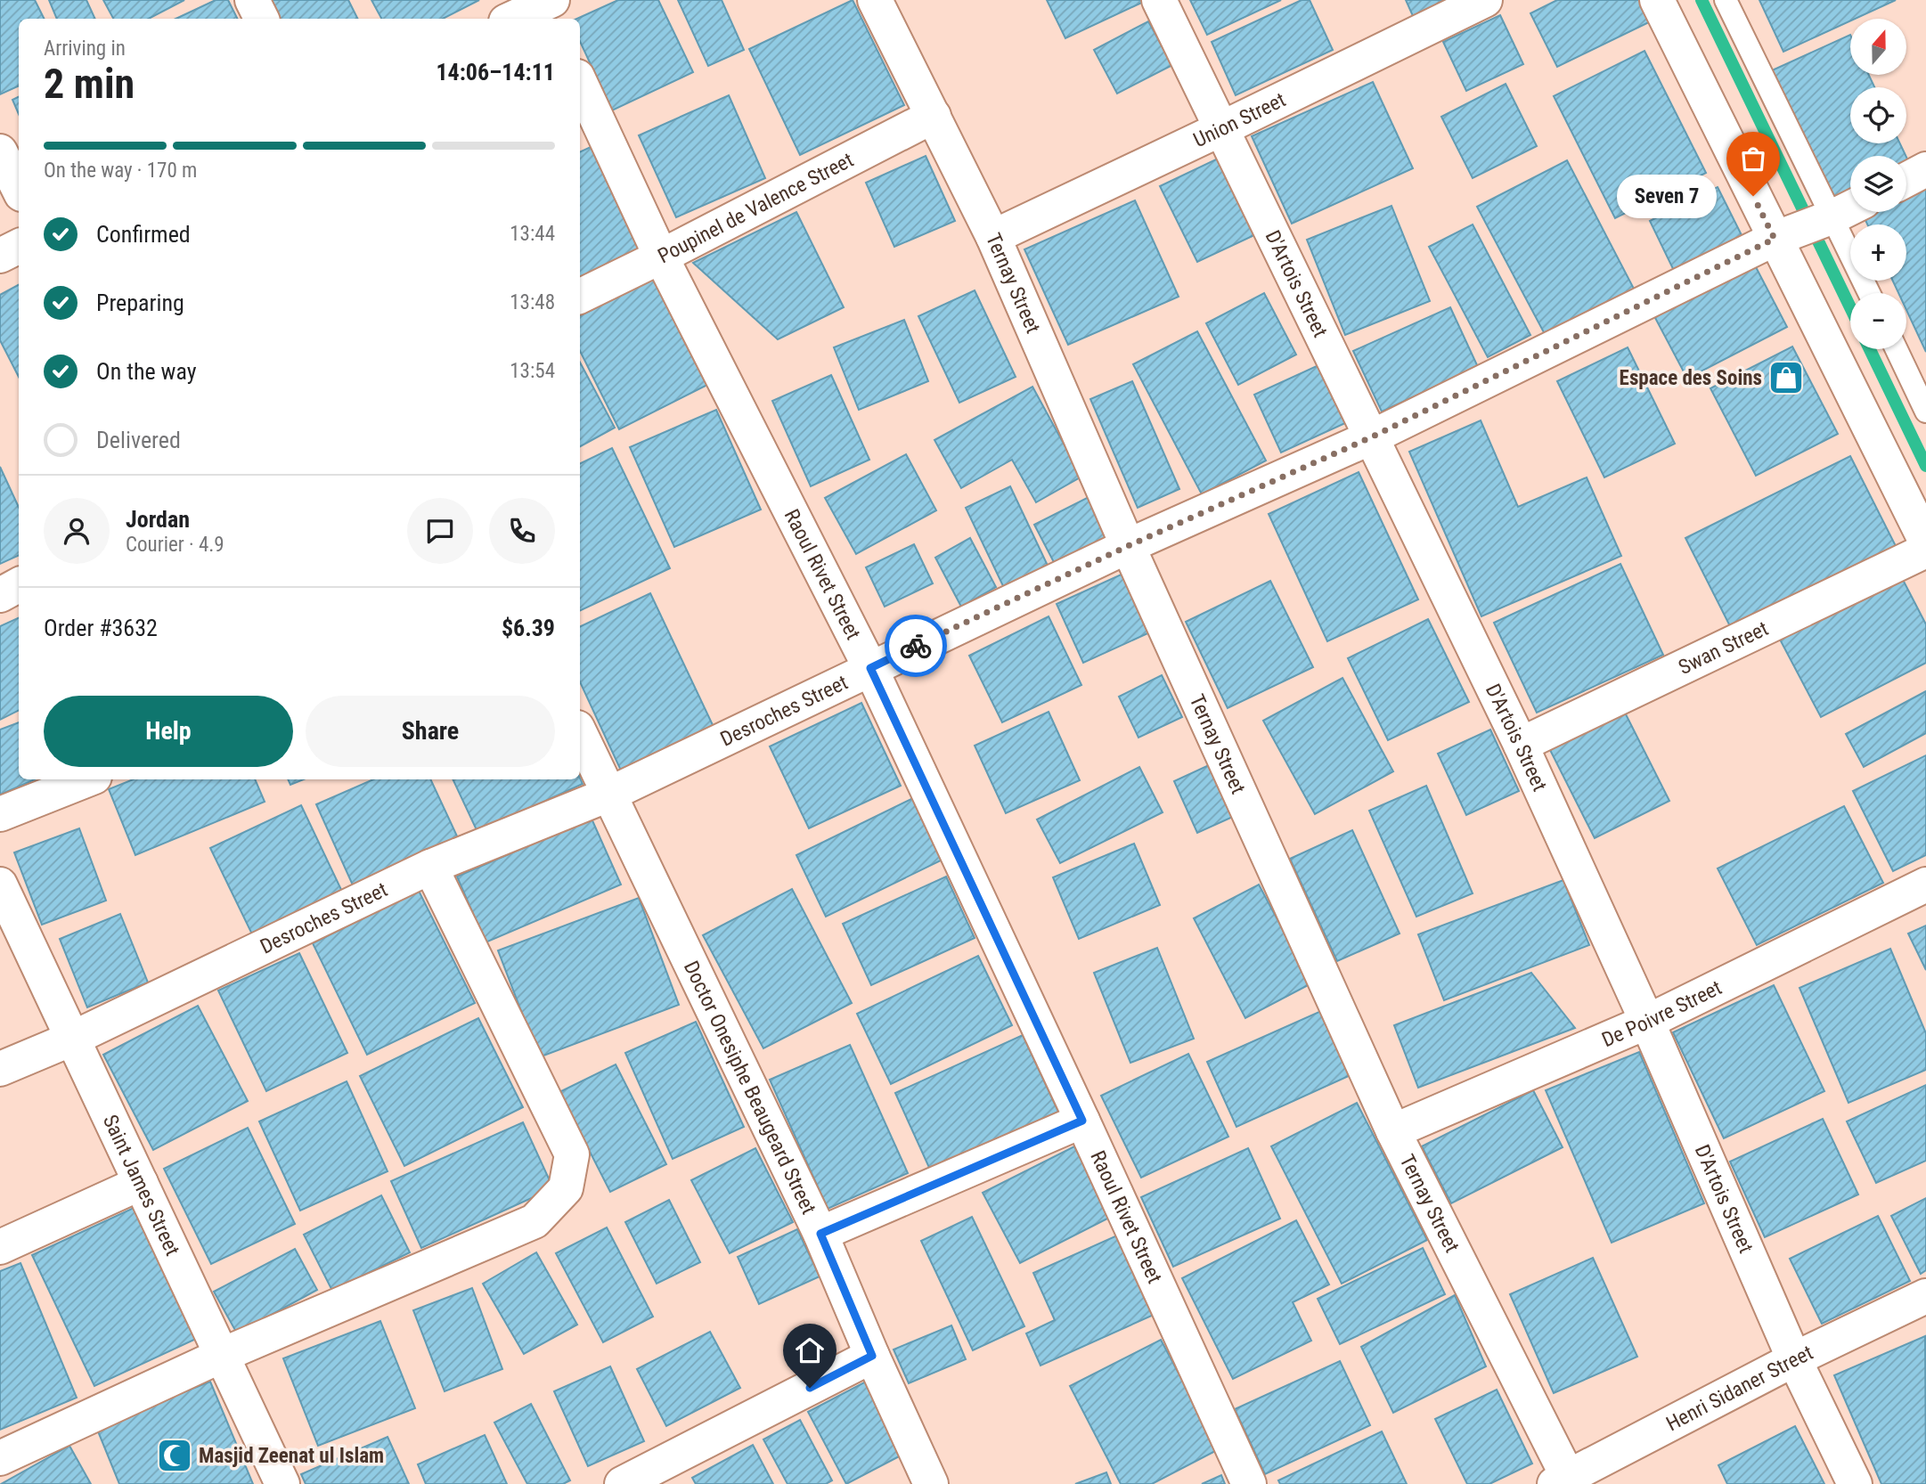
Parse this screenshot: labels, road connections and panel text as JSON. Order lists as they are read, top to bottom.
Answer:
{
  "streets": {
    "street": [
      "Union Street",
      "Poupinel de Valence Street",
      "D'Artois Street",
      "Ternay Street",
      "Raoul Rivet Street",
      "Swan Street",
      "Desroches Street",
      "De Poivre Street",
      "Doctor Onesiphe Beaugeard Street",
      "Saint James Street",
      "Henri Sidaner Street"
    ]
  },
  "crossings": [
    ["Union Street", "D'Artois Street"],
    ["Union Street", "Ternay Street"],
    ["Poupinel de Valence Street", "Ternay Street"],
    ["Poupinel de Valence Street", "Raoul Rivet Street"],
    ["D'Artois Street", "Swan Street"],
    ["D'Artois Street", "Desroches Street"],
    ["D'Artois Street", "De Poivre Street"],
    ["D'Artois Street", "Henri Sidaner Street"],
    ["Ternay Street", "Desroches Street"],
    ["Ternay Street", "De Poivre Street"],
    ["Ternay Street", "Henri Sidaner Street"],
    ["Raoul Rivet Street", "Desroches Street"],
    ["Desroches Street", "Doctor Onesiphe Beaugeard Street"],
    ["Desroches Street", "Saint James Street"]
  ],
  "places": {
    "other": ["Seven 7"],
    "shop": ["Espace des Soins"],
    "mosque": ["Masjid Zeenat ul Islam"]
  },
  "north": "top",
  "page": {
    "map_buttons": ["+", "−"],
    "heading": ["2 min", "Arriving in", "14:06–14:11"],
    "panel": [
      "Jordan",
      "Courier · 4.9",
      "Order #3632",
      "$6.39"
    ],
    "bar": "On the way · 170 m",
    "bubble": "Seven 7",
    "list": [
      ["Confirmed", "13:44"],
      ["Preparing", "13:48"],
      ["On the way", "13:54"],
      "Delivered"
    ],
    "buttons": ["Help", "Share"]
  }
}
